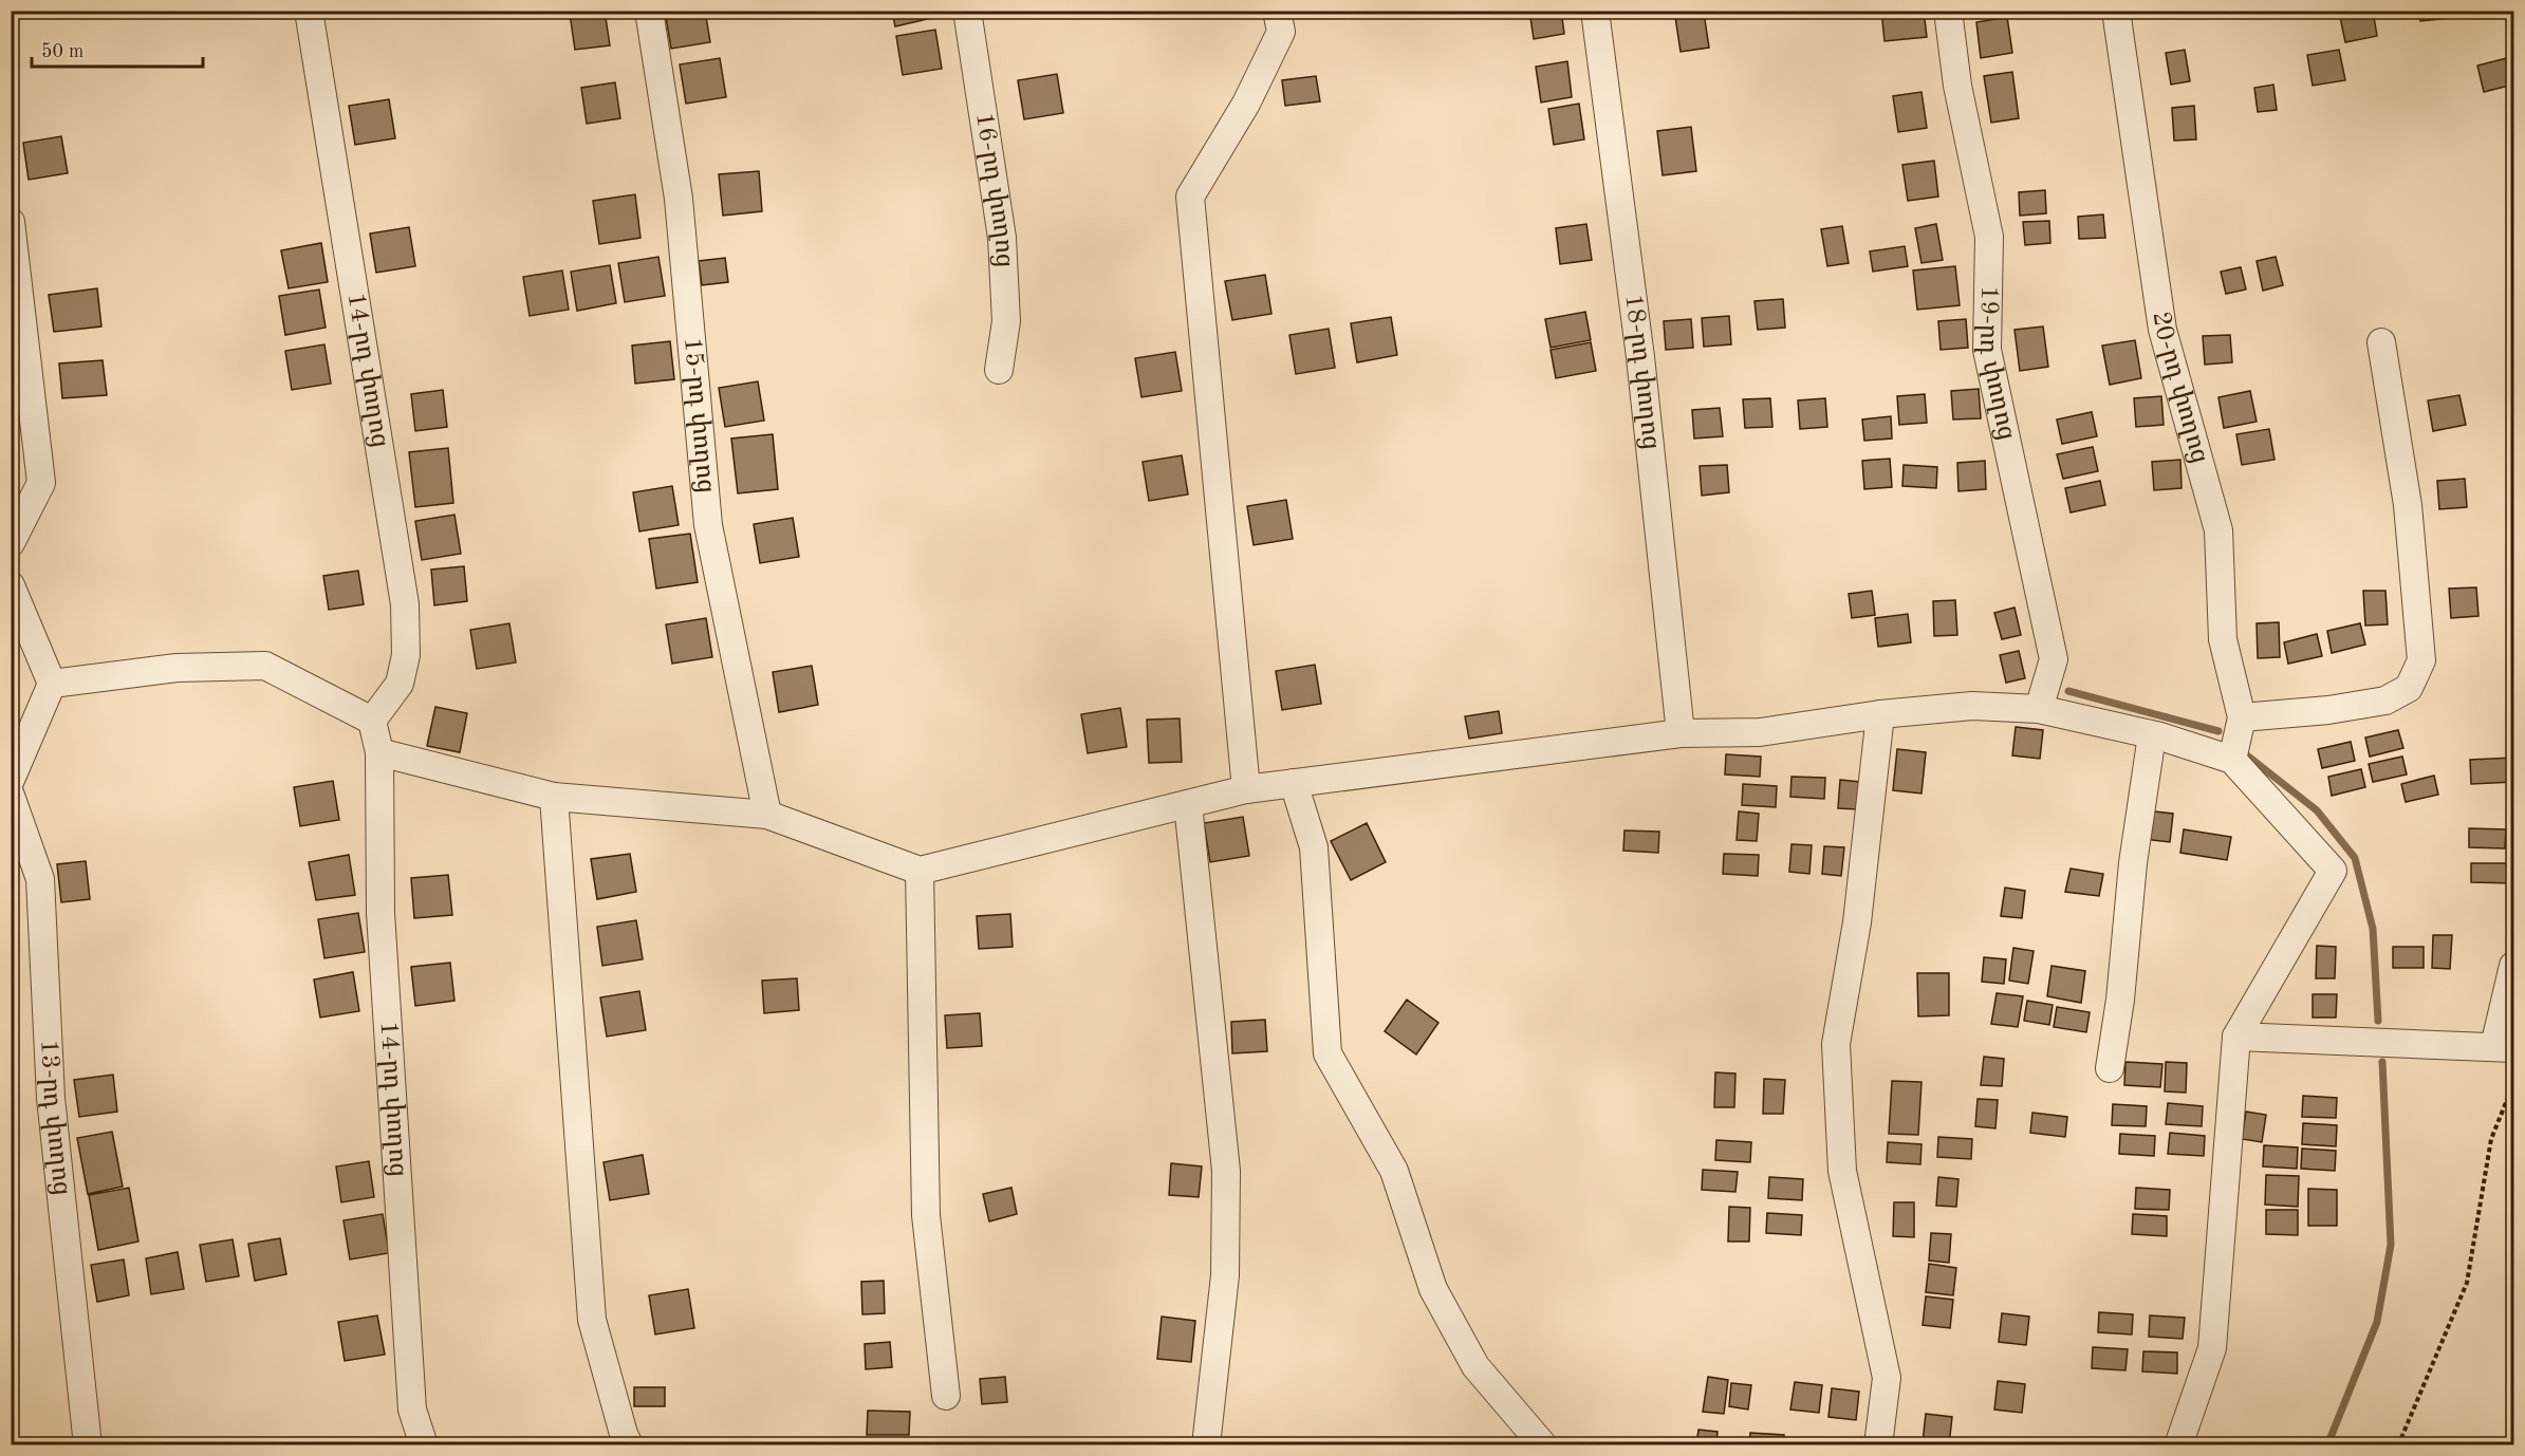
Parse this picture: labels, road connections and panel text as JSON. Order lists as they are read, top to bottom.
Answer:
{
  "streets": {
    "street": [
      "16-րդ փողոց",
      "19-րդ փողոց",
      "14-րդ փողոց",
      "18-րդ փողոց",
      "20-րդ փողոց",
      "15-րդ փողոց",
      "13-րդ փողոց"
    ]
  },
  "scale_bar": "50 m"
}
